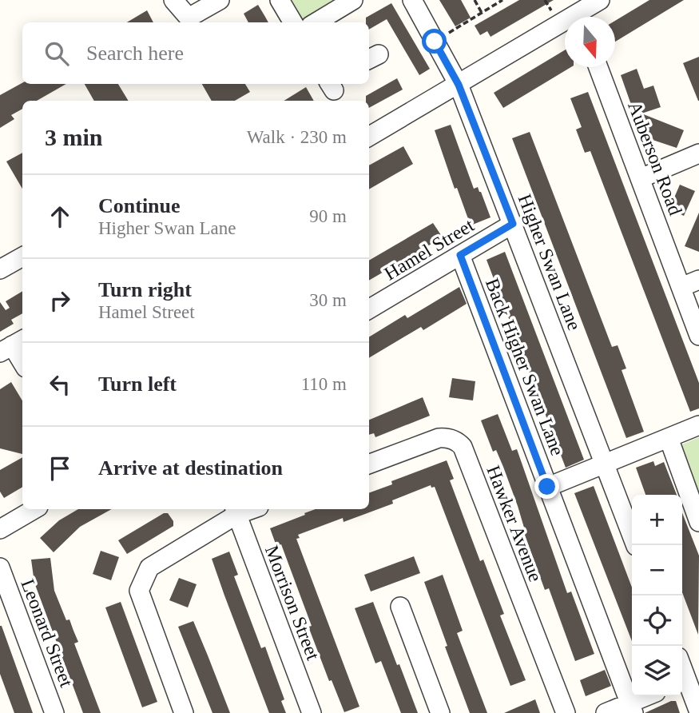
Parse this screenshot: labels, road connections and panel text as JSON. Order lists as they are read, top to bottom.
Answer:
{
  "streets": {
    "street": [
      "Auberson Road",
      "Hamel Street",
      "Higher Swan Lane",
      "Back Higher Swan Lane",
      "Hawker Avenue",
      "Morrison Street",
      "Leonard Street"
    ]
  },
  "crossings": [
    ["Hamel Street", "Higher Swan Lane"],
    ["Hamel Street", "Back Higher Swan Lane"]
  ],
  "north": "bottom",
  "page": {
    "search": "Search here",
    "heading": ["3 min", "Walk · 230 m"],
    "list": [
      ["Continue", "Higher Swan Lane", "90 m"],
      ["Turn right", "Hamel Street", "30 m"],
      ["Turn left", "110 m"],
      "Arrive at destination"
    ],
    "map_buttons": ["+", "−"]
  }
}
